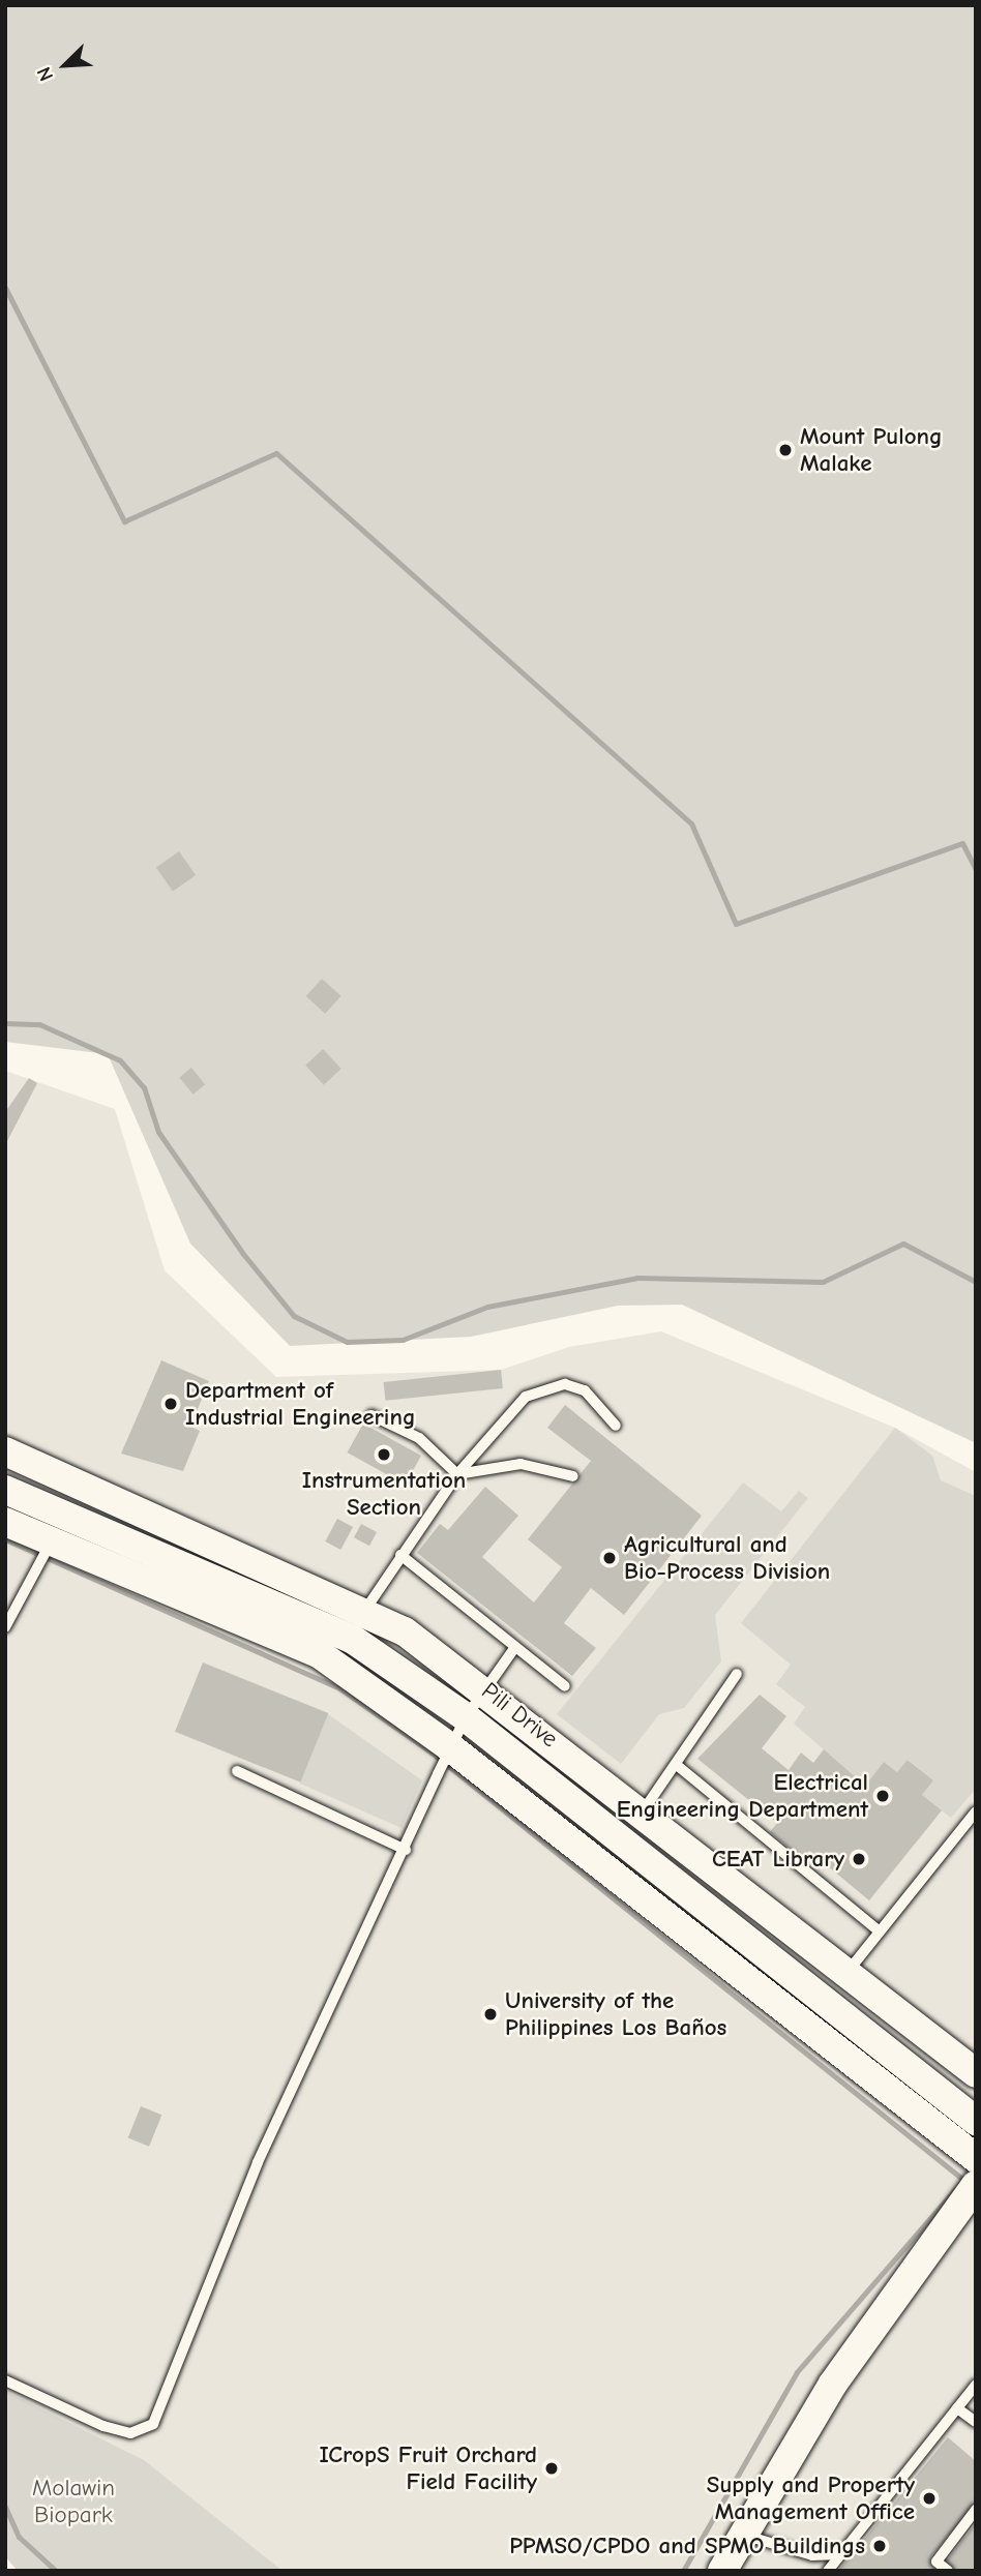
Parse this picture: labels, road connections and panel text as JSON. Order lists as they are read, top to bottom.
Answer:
{
  "streets": {
    "street": ["Pili Drive"]
  },
  "parks": ["Molawin Biopark"],
  "places": [
    "Mount Pulong Malake",
    "Department of Industrial Engineering",
    "Instrumentation Section",
    "Agricultural and Bio-Process Division",
    "Electrical Engineering Department",
    "CEAT Library",
    "University of the Philippines Los Baños",
    "ICropS Fruit Orchard Field Facility",
    "Supply and Property Management Office",
    "PPMSO/CPDO and SPMO Buildings"
  ],
  "north": "bottom left"
}
